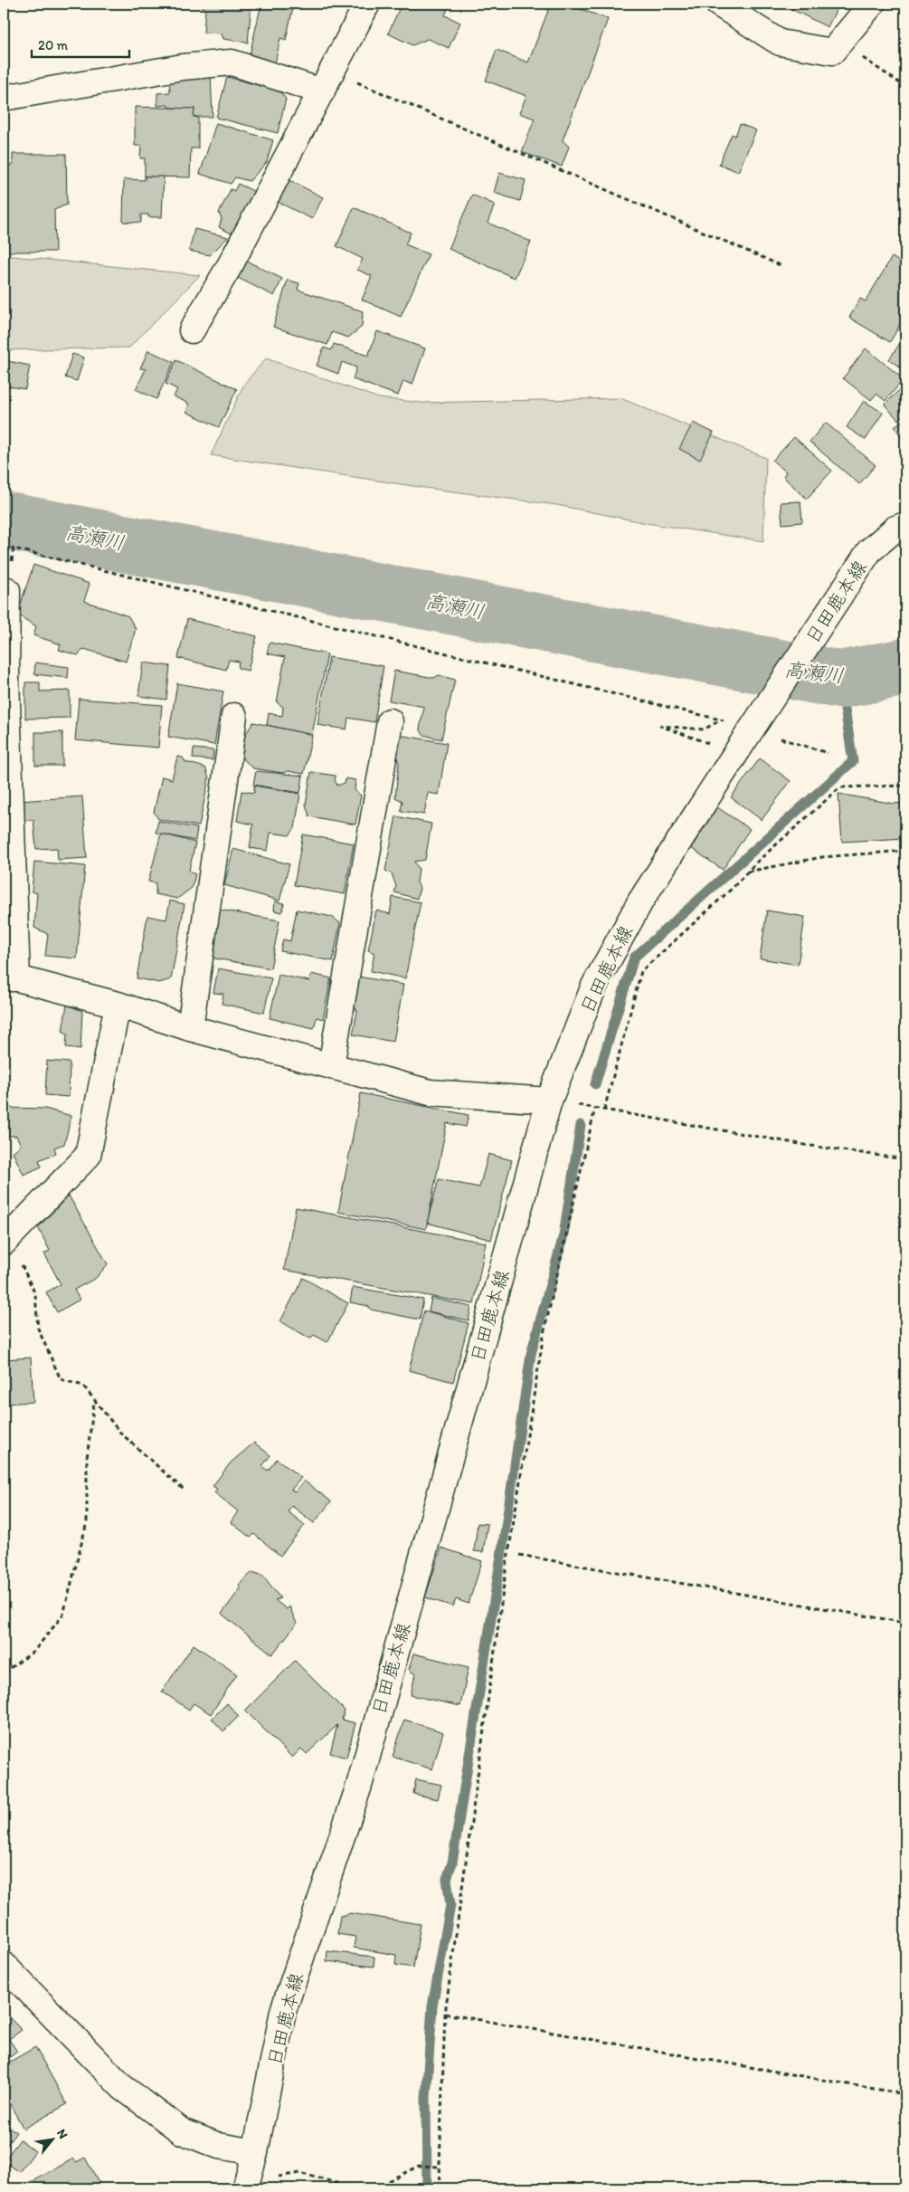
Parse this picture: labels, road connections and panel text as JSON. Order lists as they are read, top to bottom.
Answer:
{
  "streets": {
    "street": ["日田鹿本線"]
  },
  "water": ["高瀬川"],
  "scale_bar": "20 m",
  "north": "top right"
}
